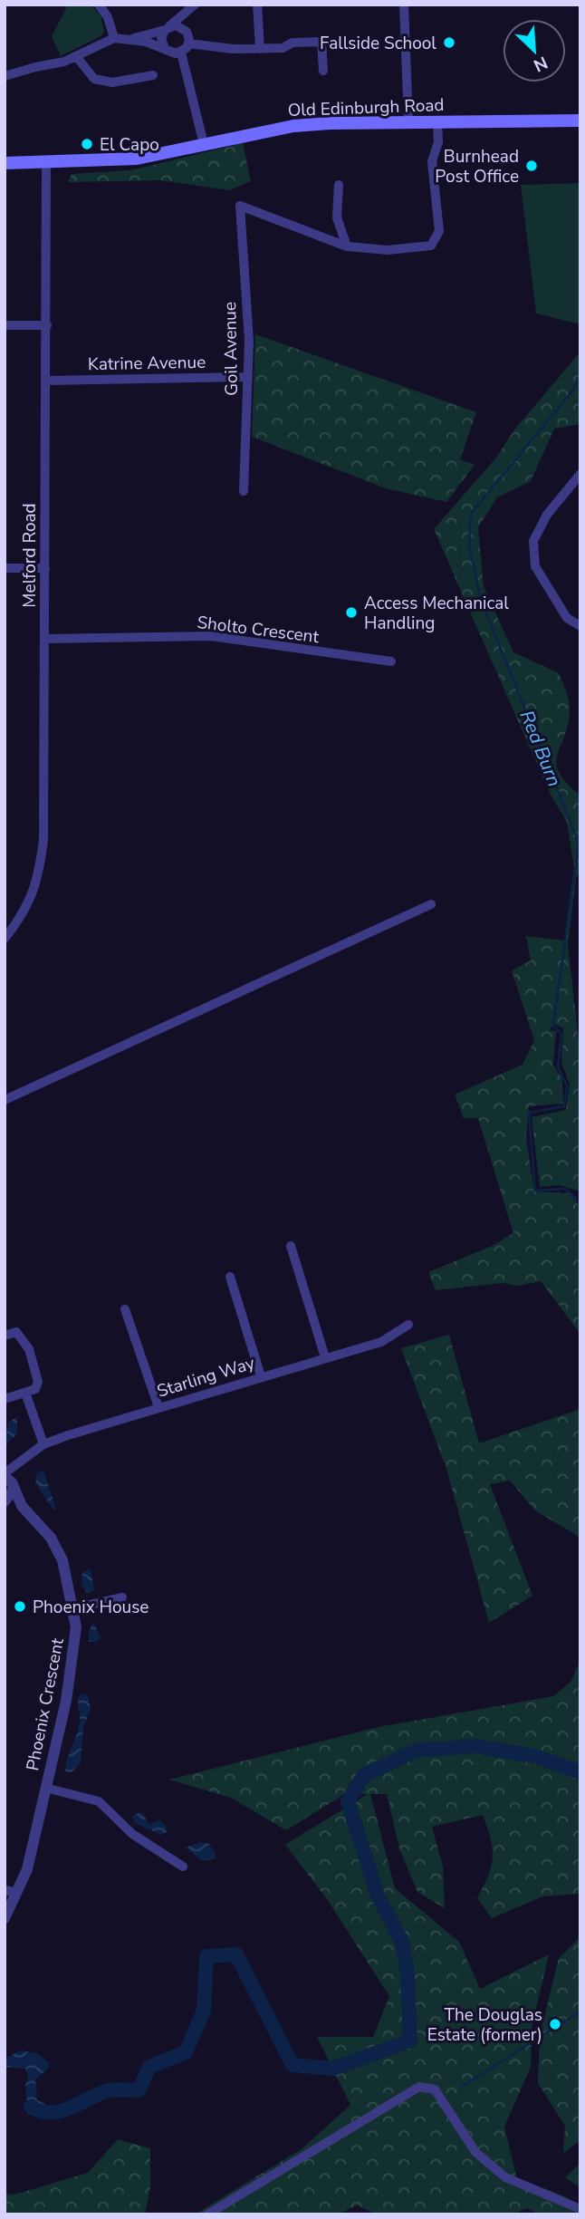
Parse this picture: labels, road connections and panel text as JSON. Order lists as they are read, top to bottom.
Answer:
{
  "streets": {
    "main road": ["Old Edinburgh Road"],
    "street": [
      "Goil Avenue",
      "Katrine Avenue",
      "Melford Road",
      "Sholto Crescent",
      "Starling Way",
      "Phoenix Crescent"
    ]
  },
  "crossings": [
    ["Old Edinburgh Road", "Melford Road"],
    ["Goil Avenue", "Katrine Avenue"],
    ["Katrine Avenue", "Melford Road"],
    ["Melford Road", "Sholto Crescent"],
    ["Starling Way", "Phoenix Crescent"]
  ],
  "water": ["Red Burn"],
  "places": [
    "Fallside School",
    "El Capo",
    "Burnhead Post Office",
    "Access Mechanical Handling",
    "Phoenix House",
    "The Douglas Estate (former)"
  ],
  "north": "bottom right"
}
